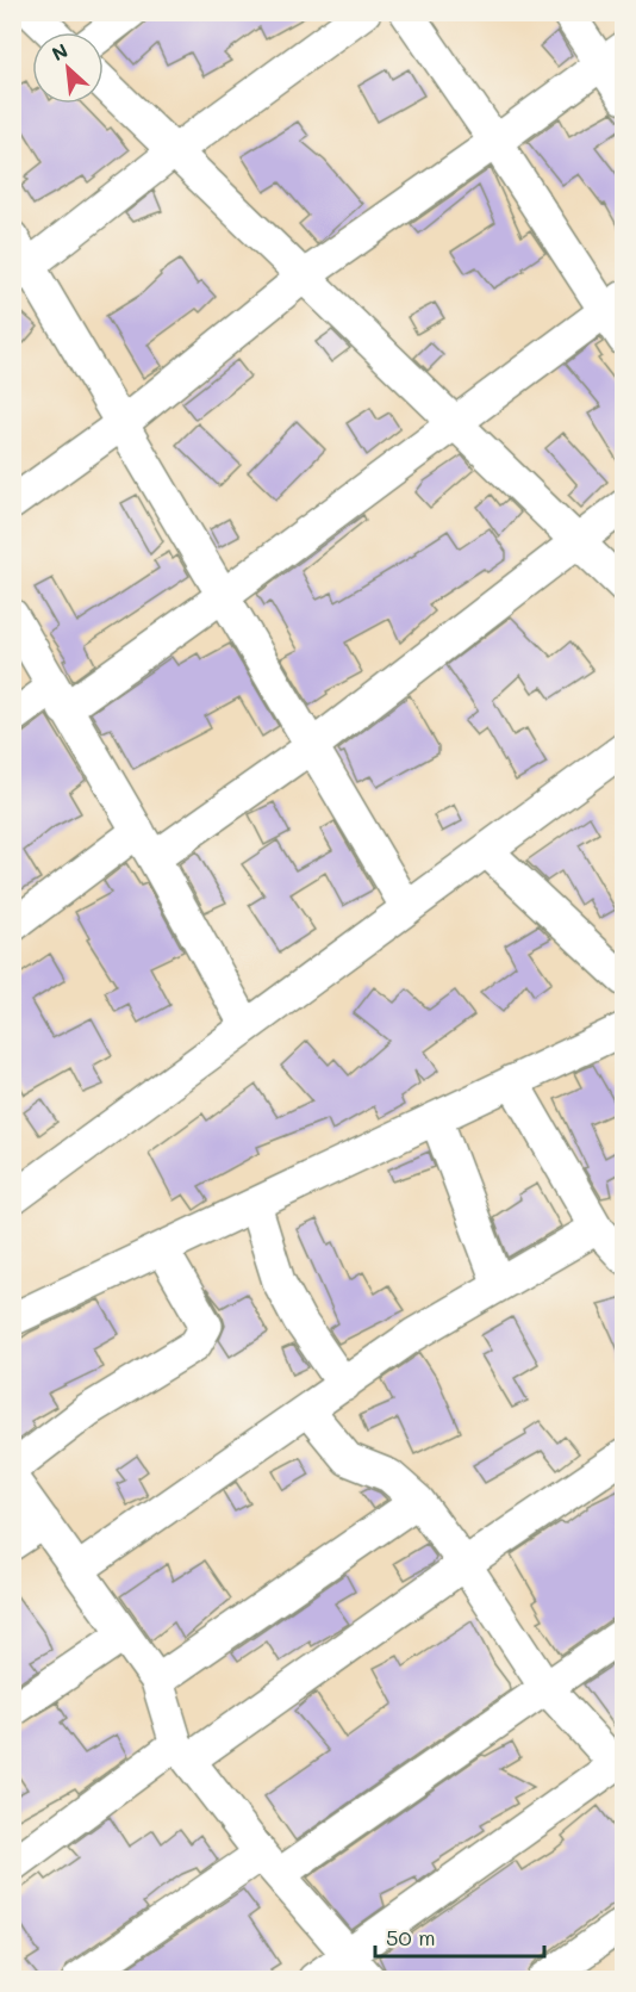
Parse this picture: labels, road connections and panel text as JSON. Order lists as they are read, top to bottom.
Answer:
{
  "scale_bar": "50 m",
  "north": "top left"
}
